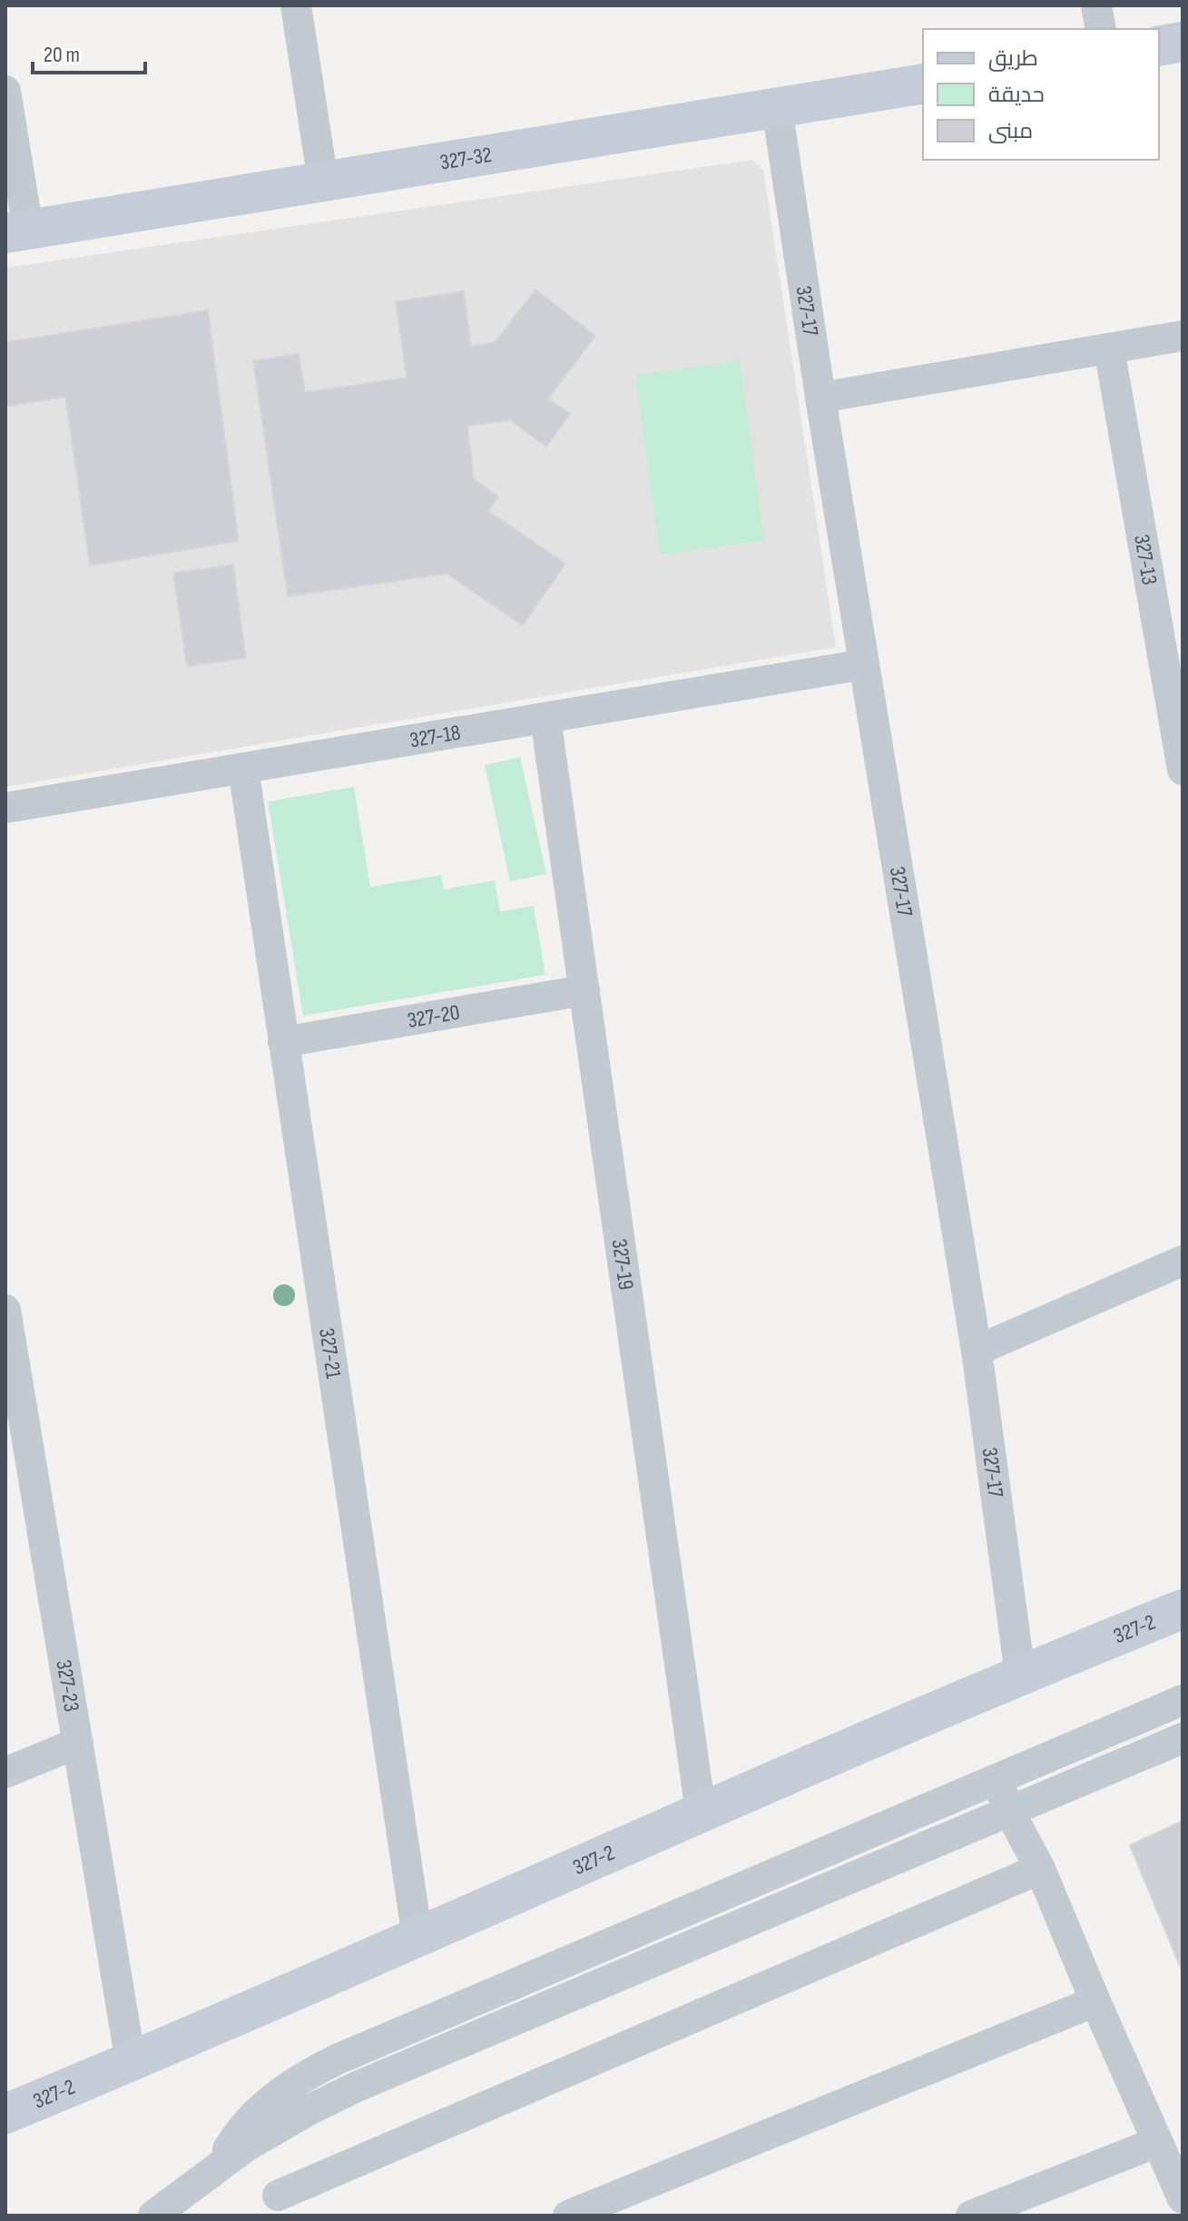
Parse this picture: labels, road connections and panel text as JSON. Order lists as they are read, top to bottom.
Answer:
{
  "streets": {
    "street": [
      "327-32",
      "327-17",
      "327-13",
      "327-18",
      "327-20",
      "327-19",
      "327-21",
      "327-2",
      "327-23"
    ]
  },
  "crossings": [
    ["327-32", "327-17"],
    ["327-17", "327-18"],
    ["327-17", "327-2"],
    ["327-18", "327-19"],
    ["327-18", "327-21"],
    ["327-20", "327-19"],
    ["327-20", "327-21"],
    ["327-19", "327-2"],
    ["327-21", "327-2"],
    ["327-2", "327-23"]
  ],
  "legend": ["طريق", "حديقة", "مبنى"],
  "scale_bar": "20 m"
}
